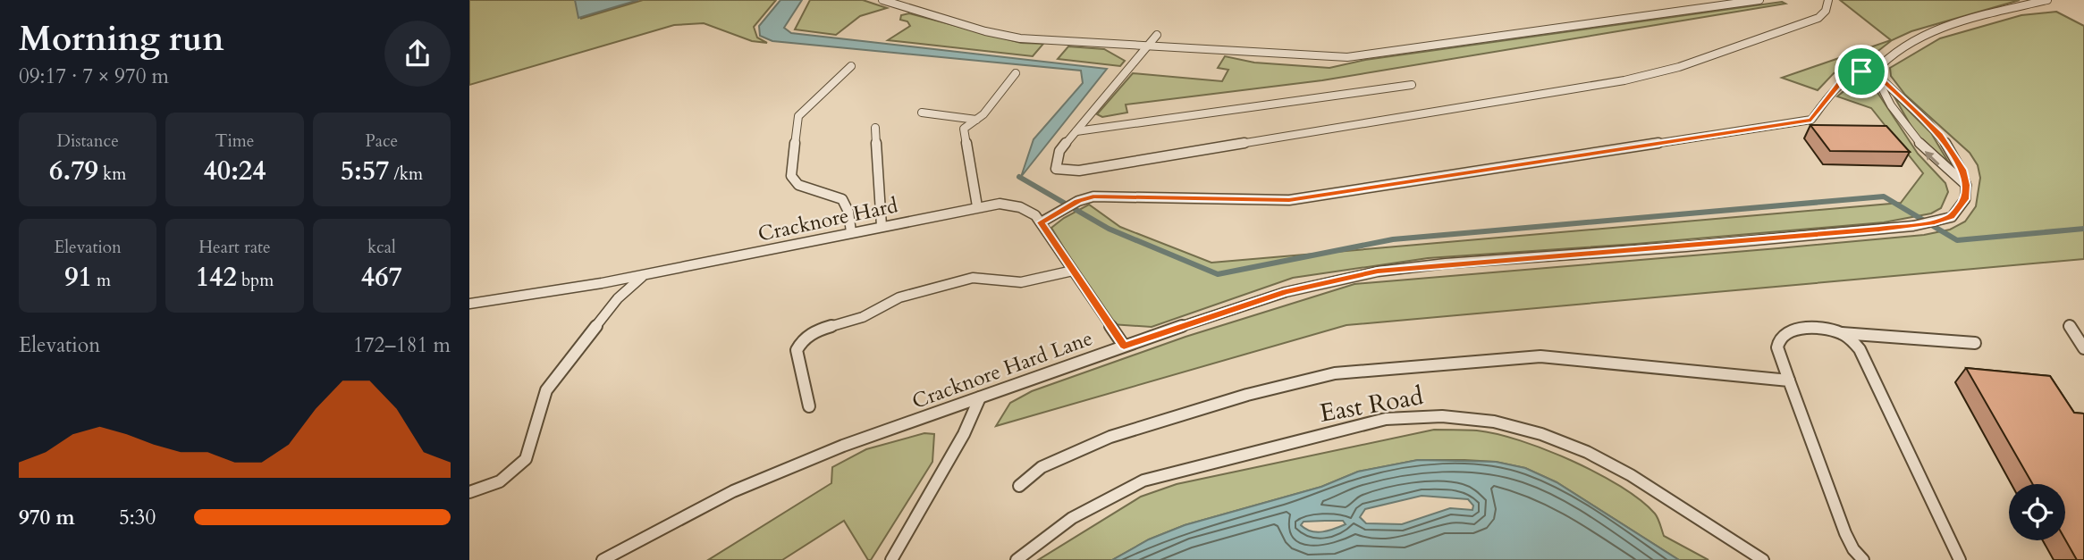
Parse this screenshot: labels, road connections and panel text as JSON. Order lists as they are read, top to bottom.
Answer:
{
  "streets": {
    "lane": ["Cracknore Hard", "Cracknore Hard Lane", "East Road"]
  },
  "crossings": [
    ["Cracknore Hard", "Cracknore Hard Lane"]
  ],
  "page": {
    "heading": ["Morning run", "09:17 · 7 × 970 m"],
    "stats": [
      ["Distance", "6.79 km"],
      ["Time", "40:24"],
      ["Pace", "5:57 /km"],
      ["Elevation", "91 m"],
      ["Heart rate", "142 bpm"],
      ["kcal", "467"]
    ],
    "chart": ["Elevation", "172–181 m"],
    "list": [
      {
        "name": "970 m",
        "note": "5:30"
      }
    ]
  }
}
